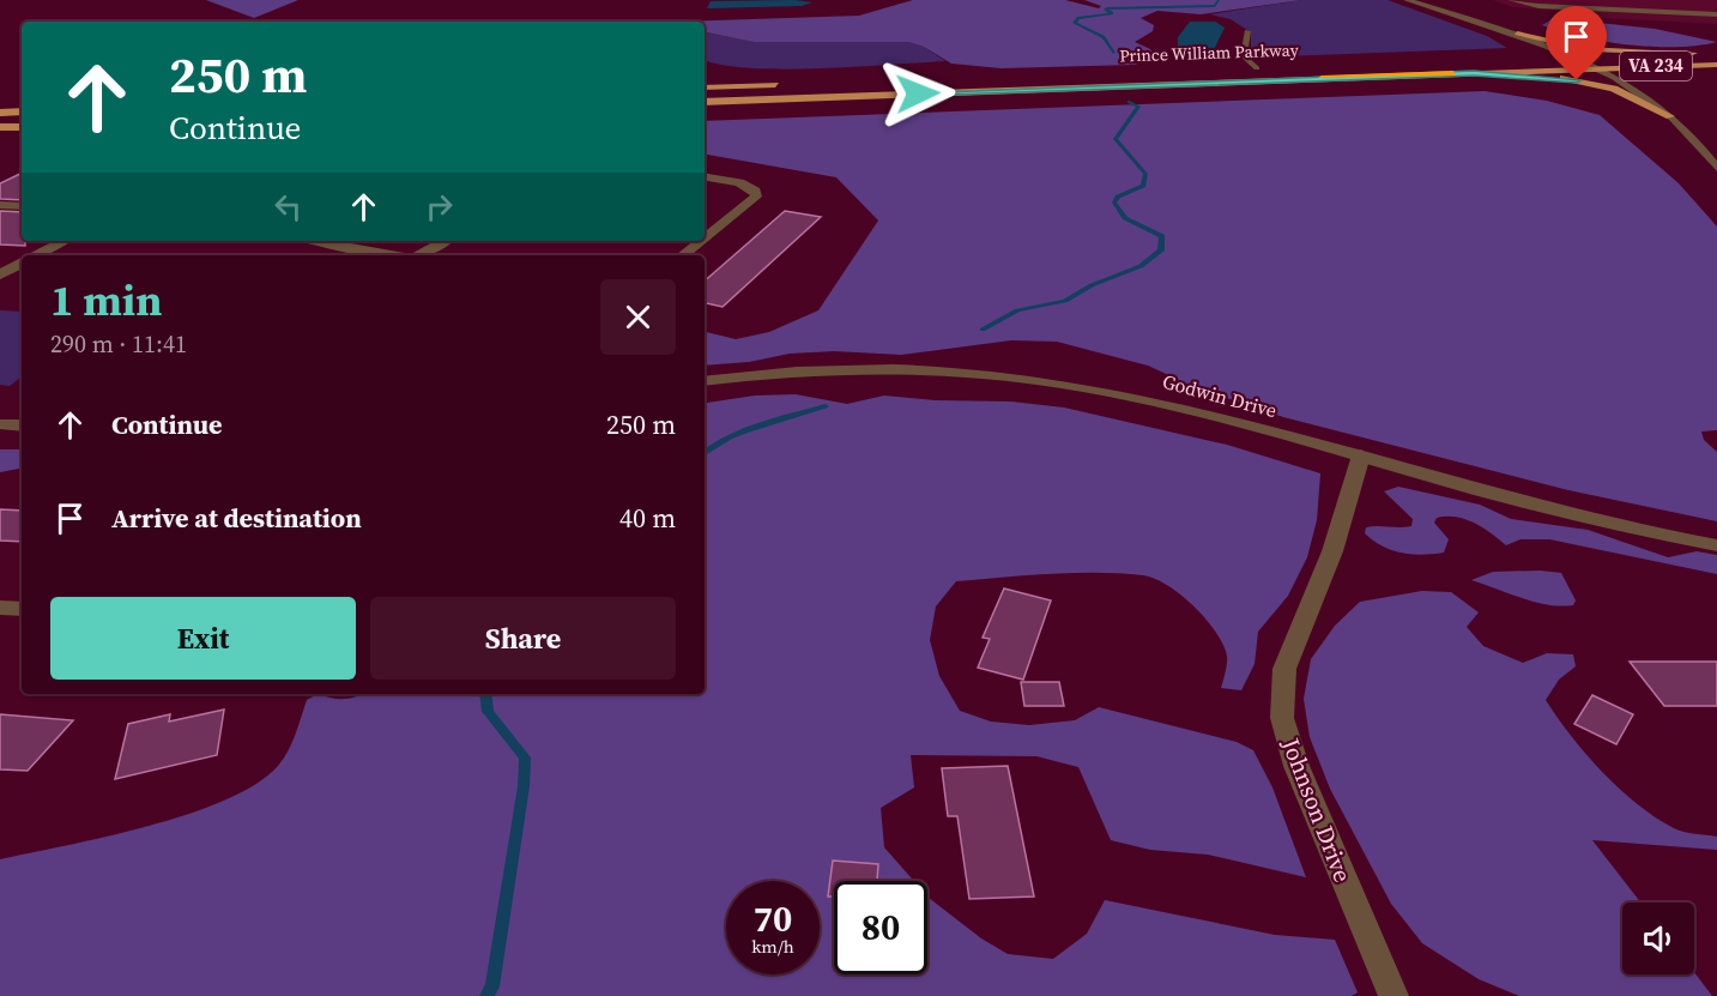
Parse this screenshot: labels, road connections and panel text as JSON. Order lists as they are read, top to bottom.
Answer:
{
  "streets": {
    "highway": ["Prince William Parkway", "VA 234"],
    "street": ["Godwin Drive", "Johnson Drive"]
  },
  "crossings": [
    ["Godwin Drive", "Johnson Drive"]
  ],
  "page": {
    "turn": ["250 m", "Continue"],
    "heading": ["1 min", "290 m · 11:41"],
    "list": [
      {
        "name": "Continue",
        "value": "250 m"
      },
      {
        "name": "Arrive at destination",
        "value": "40 m"
      }
    ],
    "buttons": ["Exit", "Share"],
    "speed": "70 km/h",
    "limit": "80"
  }
}
